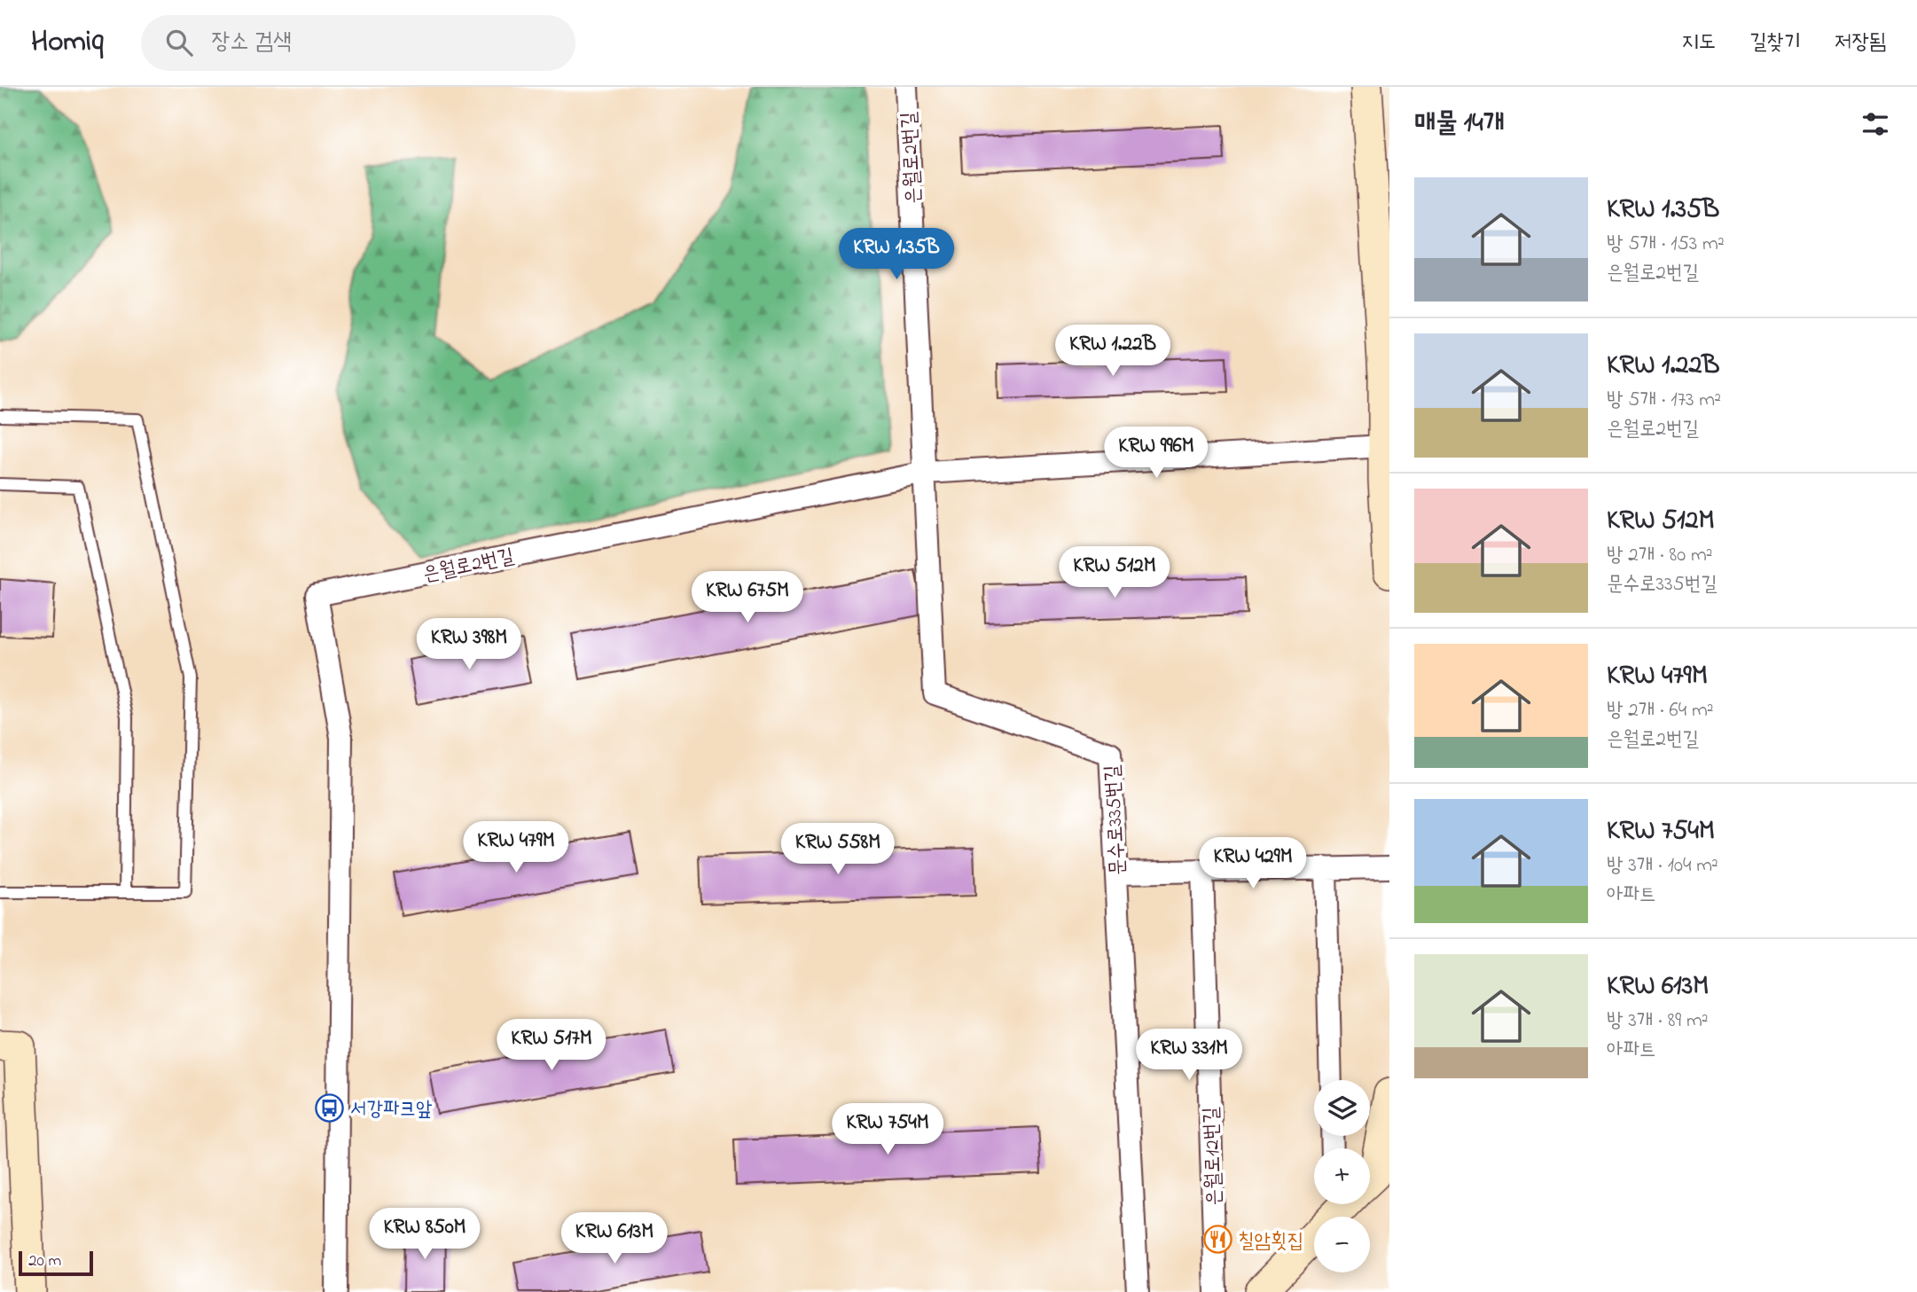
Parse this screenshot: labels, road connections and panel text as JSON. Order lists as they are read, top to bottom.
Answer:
{
  "streets": {
    "street": ["은월로2번길", "문수로335번길", "은월로12번길"]
  },
  "crossings": [
    ["은월로2번길", "문수로335번길"]
  ],
  "places": {
    "bus stop": ["서강파크앞"],
    "restaurant": ["칠암횟집"]
  },
  "scale_bar": "20 m",
  "page": {
    "header": "Homiq",
    "search": "장소 검색",
    "nav": ["지도", "길찾기", "저장됨"],
    "heading": "매물 14개",
    "list": [
      {
        "name": "KRW 1.35B",
        "note": "방 5개 · 153 m² · 은월로2번길"
      },
      {
        "name": "KRW 1.22B",
        "note": "방 5개 · 173 m² · 은월로2번길"
      },
      {
        "name": "KRW 512M",
        "note": "방 2개 · 80 m² · 문수로335번길"
      },
      {
        "name": "KRW 479M",
        "note": "방 2개 · 64 m² · 은월로2번길"
      },
      {
        "name": "KRW 754M",
        "note": "방 3개 · 104 m² · 아파트"
      },
      {
        "name": "KRW 613M",
        "note": "방 3개 · 89 m² · 아파트"
      }
    ],
    "price": [
      "KRW 1.35B",
      "KRW 1.22B",
      "KRW 996M",
      "KRW 512M",
      "KRW 675M",
      "KRW 398M",
      "KRW 479M",
      "KRW 558M",
      "KRW 429M",
      "KRW 517M",
      "KRW 331M",
      "KRW 754M",
      "KRW 850M",
      "KRW 613M"
    ],
    "map_buttons": ["+", "−"],
    "scale": "20 m"
  }
}
